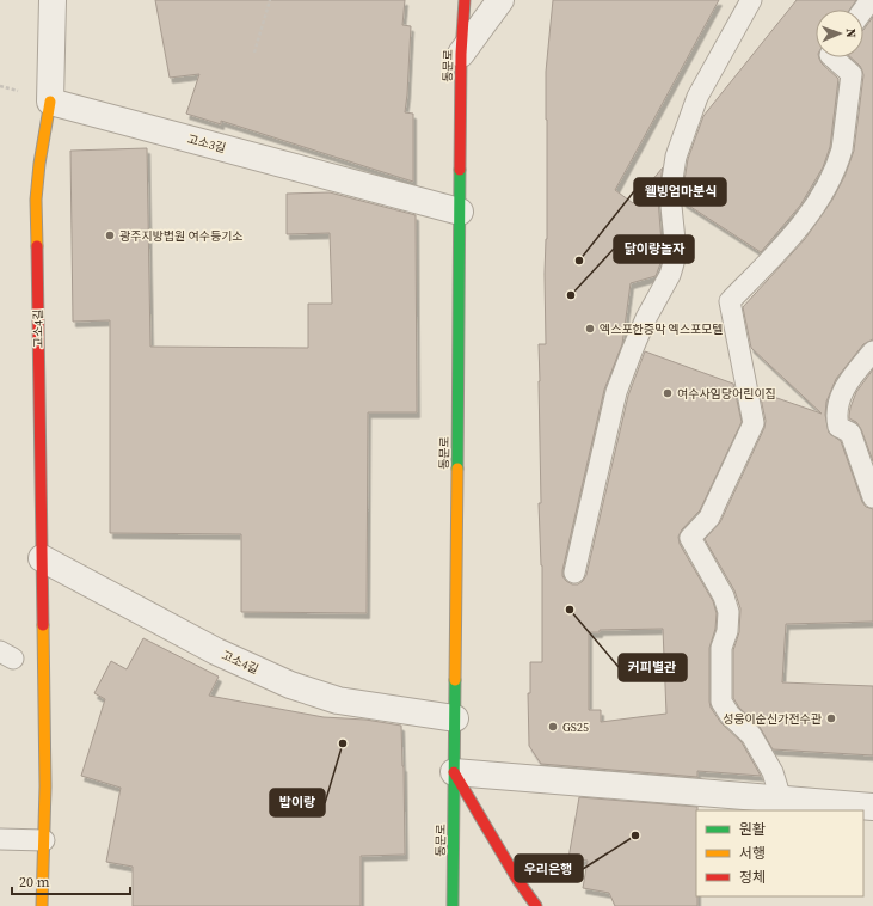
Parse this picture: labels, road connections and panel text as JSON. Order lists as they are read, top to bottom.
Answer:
{
  "streets": {
    "street": ["동문로", "고소3길", "고소4길"]
  },
  "crossings": [
    ["동문로", "고소3길"],
    ["동문로", "고소4길"],
    ["고소3길", "고소4길"]
  ],
  "places": [
    "광주지방법원 여수등기소",
    "웰빙엄마분식",
    "닭이랑놀자",
    "엑스포한증막 엑스포모텔",
    "여수사임당어린이집",
    "커피별관",
    "성웅이순신가전수관",
    "GS25",
    "밥이랑",
    "우리은행"
  ],
  "legend": ["원활", "서행", "정체"],
  "scale_bar": "20 m",
  "north": "right"
}
